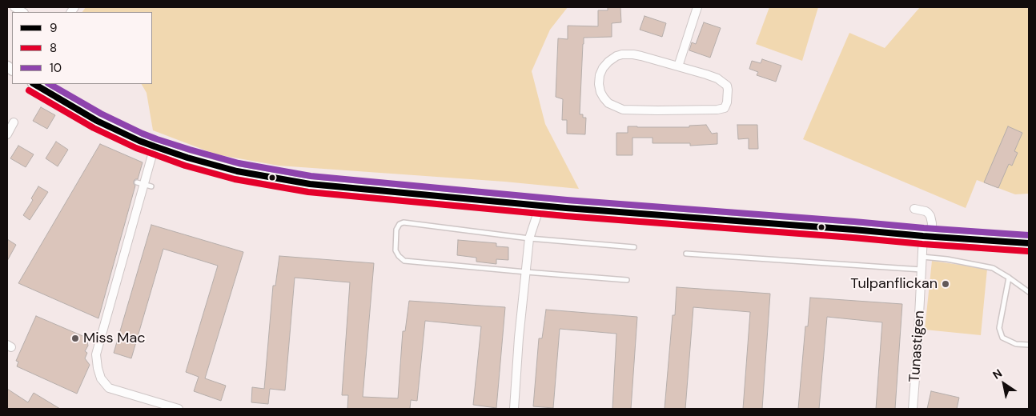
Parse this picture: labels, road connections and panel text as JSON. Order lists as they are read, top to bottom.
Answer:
{
  "streets": {
    "street": ["Tunastigen"]
  },
  "places": ["Tulpanflickan", "Miss Mac"],
  "lines": ["transit line 9", "transit line 10", "transit line 8"],
  "legend": ["9", "8", "10"],
  "north": "top left"
}
